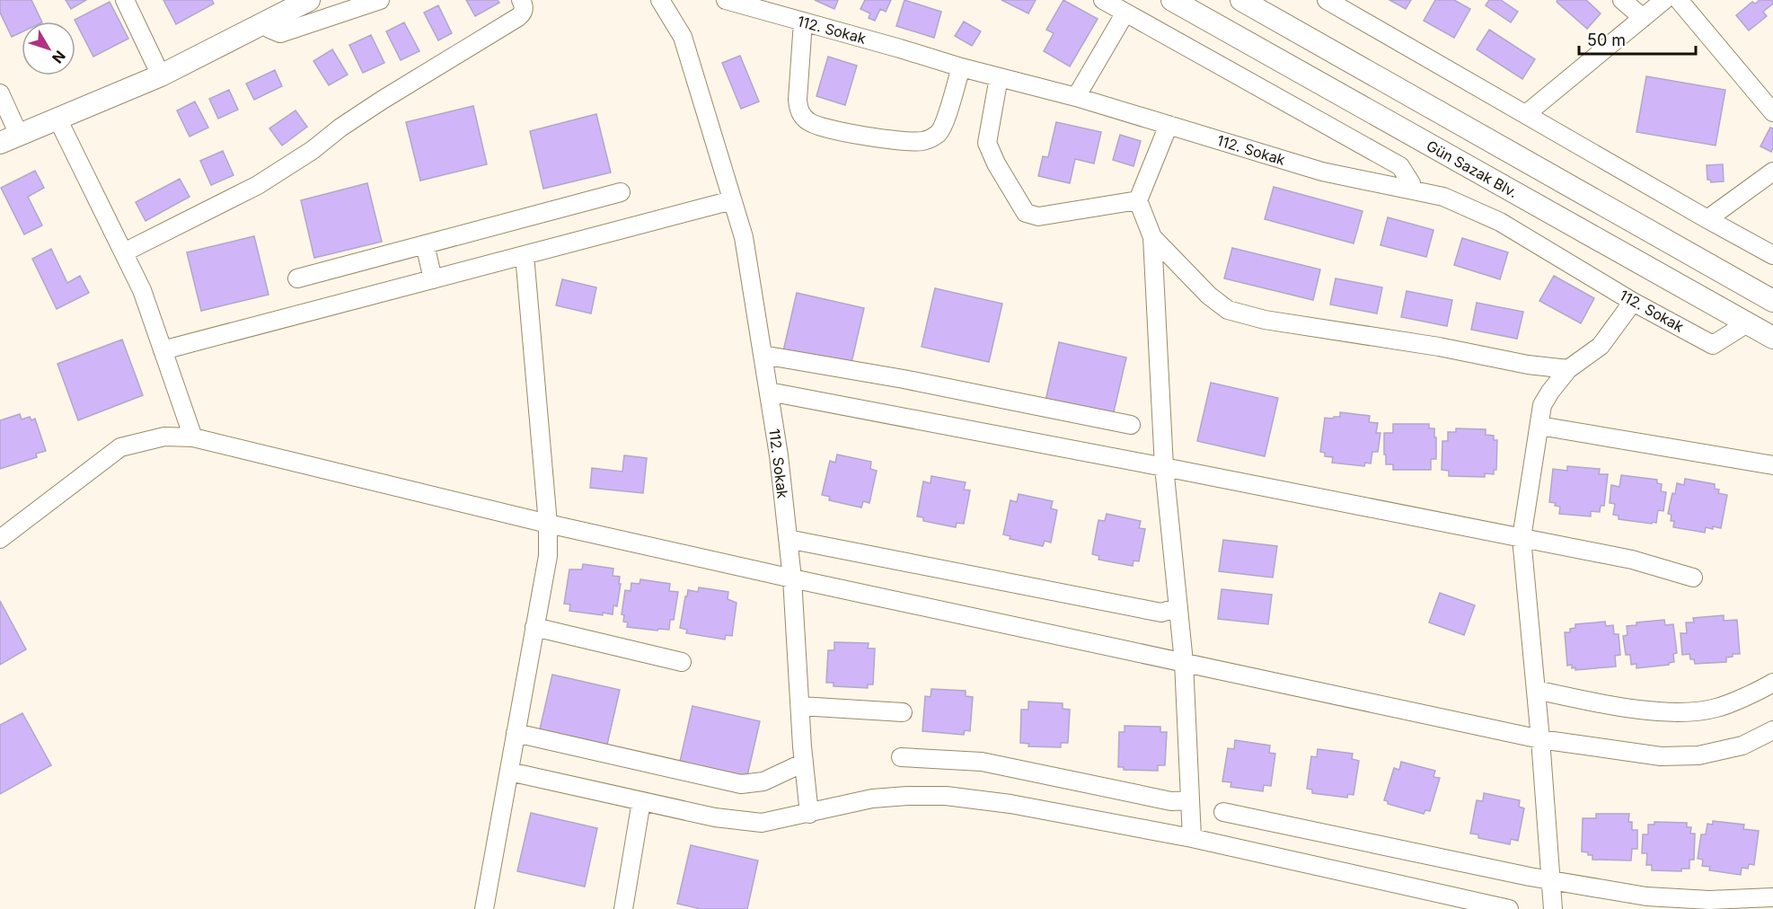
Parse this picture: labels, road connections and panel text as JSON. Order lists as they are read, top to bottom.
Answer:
{
  "streets": {
    "main road": ["Gün Sazak Blv."],
    "street": ["112. Sokak"]
  },
  "crossings": [
    ["112. Sokak", "Gün Sazak Blv."]
  ],
  "scale_bar": "50 m",
  "north": "bottom right"
}
